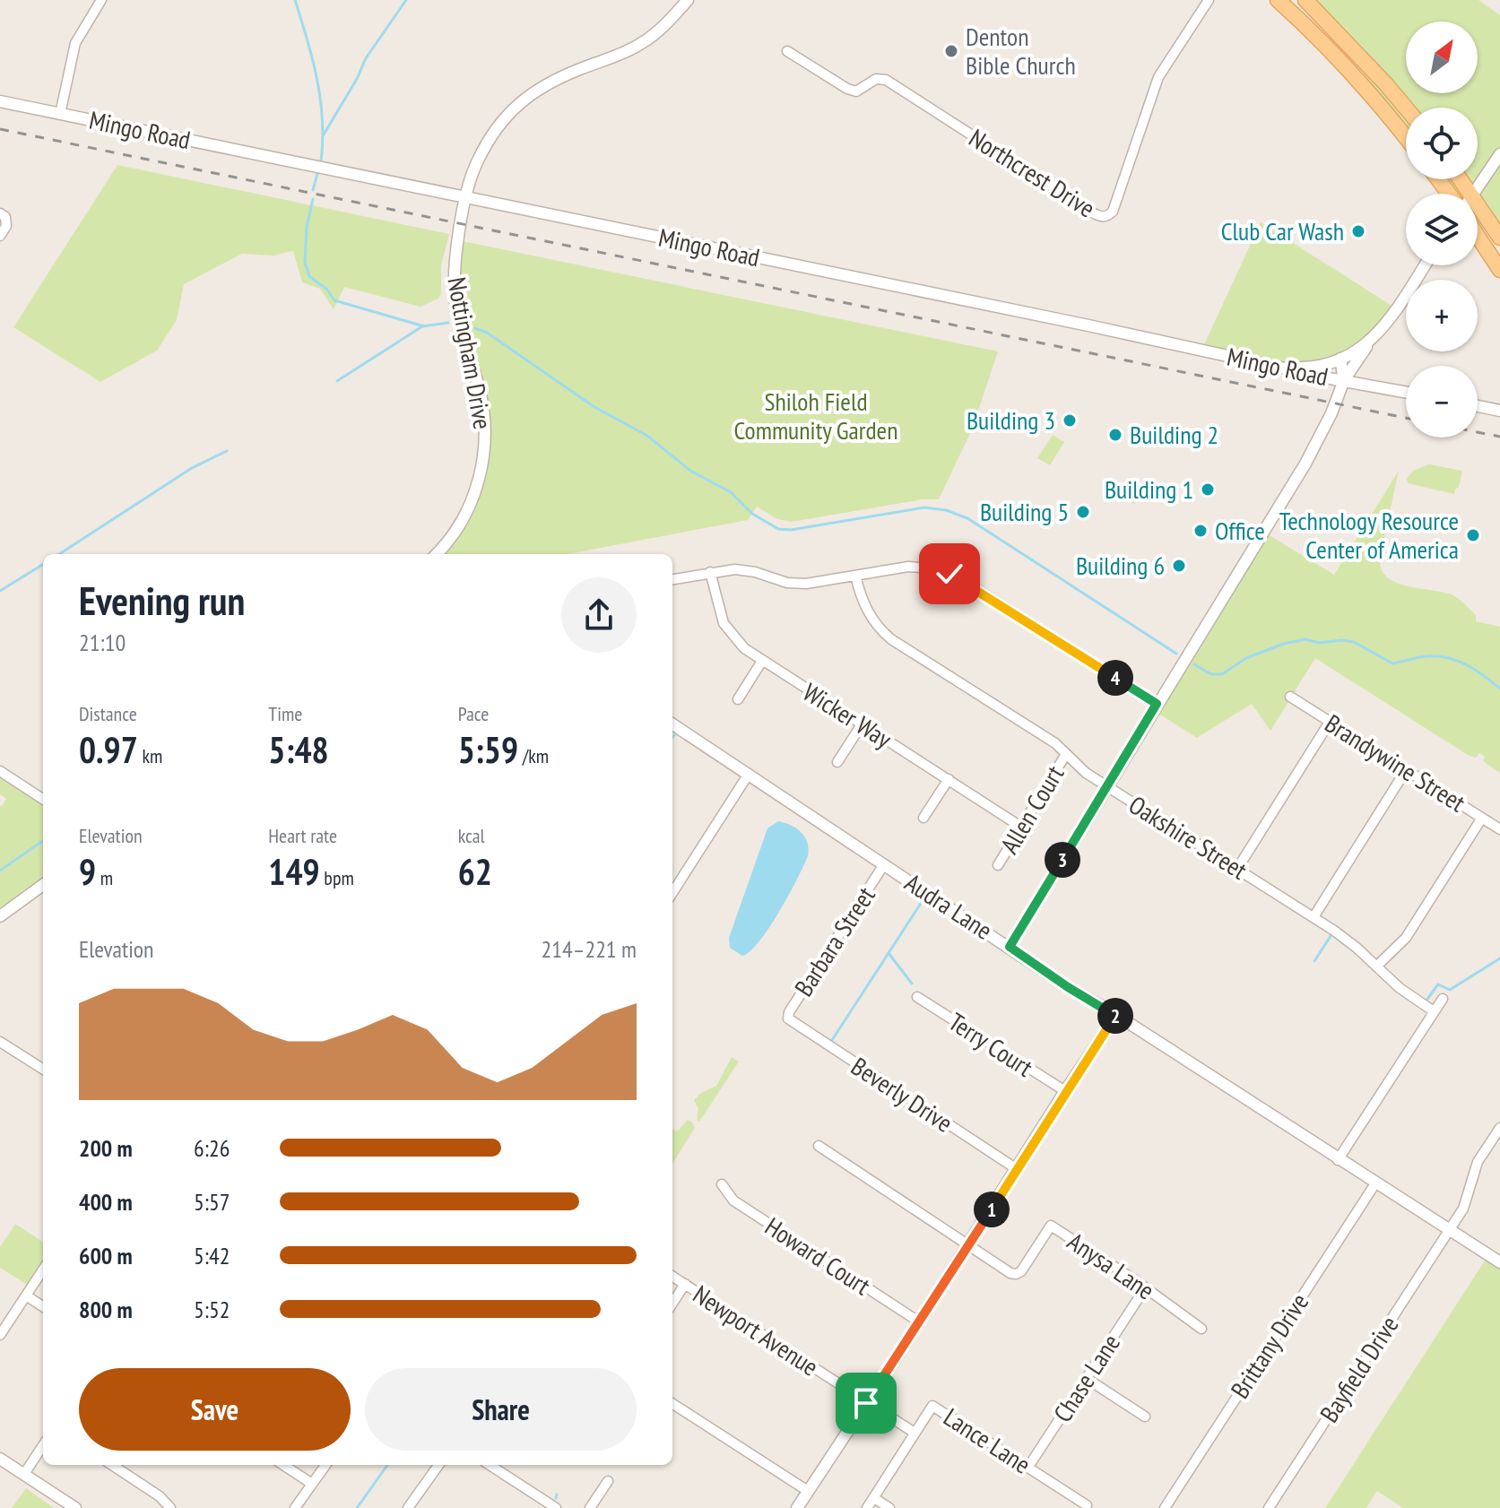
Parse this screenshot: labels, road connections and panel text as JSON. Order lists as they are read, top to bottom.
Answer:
{
  "streets": {
    "street": [
      "Mingo Road",
      "Northcrest Drive",
      "Nottingham Drive",
      "Wicker Way",
      "Brandywine Street",
      "Allen Court",
      "Oakshire Street",
      "Audra Lane",
      "Barbara Street",
      "Terry Court",
      "Beverly Drive",
      "Howard Court",
      "Anysa Lane",
      "Newport Avenue",
      "Brittany Drive",
      "Bayfield Drive",
      "Chase Lane",
      "Lance Lane"
    ]
  },
  "crossings": [
    ["Mingo Road", "Nottingham Drive"],
    ["Wicker Way", "Allen Court"],
    ["Allen Court", "Oakshire Street"],
    ["Audra Lane", "Barbara Street"],
    ["Audra Lane", "Brittany Drive"],
    ["Audra Lane", "Bayfield Drive"],
    ["Barbara Street", "Beverly Drive"],
    ["Anysa Lane", "Chase Lane"],
    ["Newport Avenue", "Lance Lane"],
    ["Chase Lane", "Lance Lane"]
  ],
  "parks": ["Shiloh Field Community Garden"],
  "places": [
    "Denton Bible Church",
    "Club Car Wash",
    "Building 3",
    "Building 2",
    "Building 1",
    "Building 5",
    "Office",
    "Technology Resource Center of America",
    "Building 6"
  ],
  "north": "top right",
  "page": {
    "map_buttons": ["+", "−"],
    "heading": ["Evening run", "21:10"],
    "pins": [
      "4",
      "3",
      "2",
      "1"
    ],
    "stats": [
      ["Distance", "0.97 km"],
      ["Time", "5:48"],
      ["Pace", "5:59 /km"],
      ["Elevation", "9 m"],
      ["Heart rate", "149 bpm"],
      ["kcal", "62"]
    ],
    "chart": ["Elevation", "214–221 m"],
    "list": [
      {
        "name": "200 m",
        "note": "6:26"
      },
      {
        "name": "400 m",
        "note": "5:57"
      },
      {
        "name": "600 m",
        "note": "5:42"
      },
      {
        "name": "800 m",
        "note": "5:52"
      }
    ],
    "buttons": ["Save", "Share"]
  }
}
